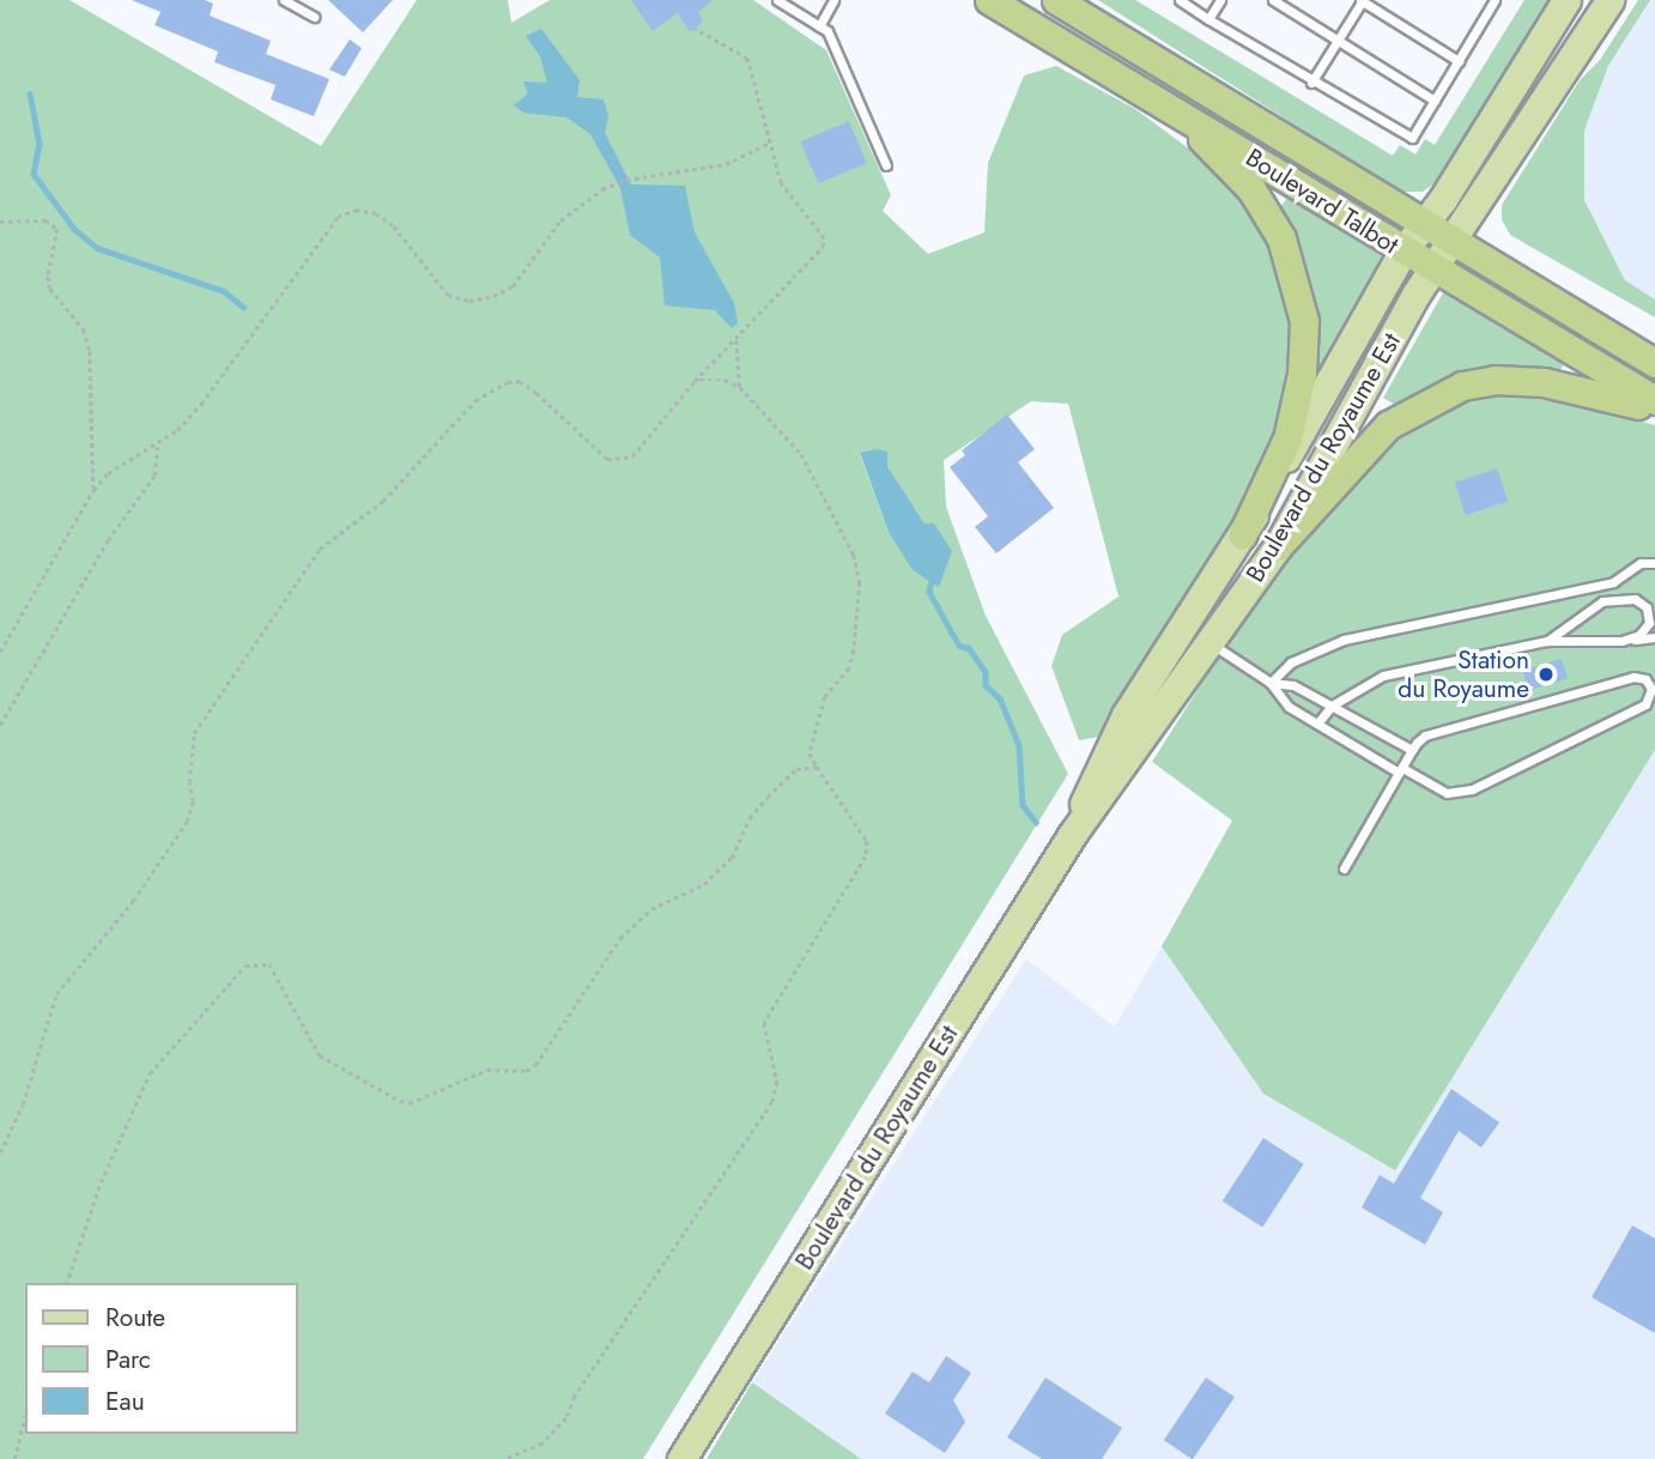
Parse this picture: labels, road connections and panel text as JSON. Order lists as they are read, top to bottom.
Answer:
{
  "streets": {
    "highway": ["Boulevard Talbot"],
    "main road": ["Boulevard du Royaume Est"]
  },
  "crossings": [
    ["Boulevard Talbot", "Boulevard du Royaume Est"]
  ],
  "places": ["Station du Royaume"],
  "legend": ["Route", "Parc", "Eau"]
}
